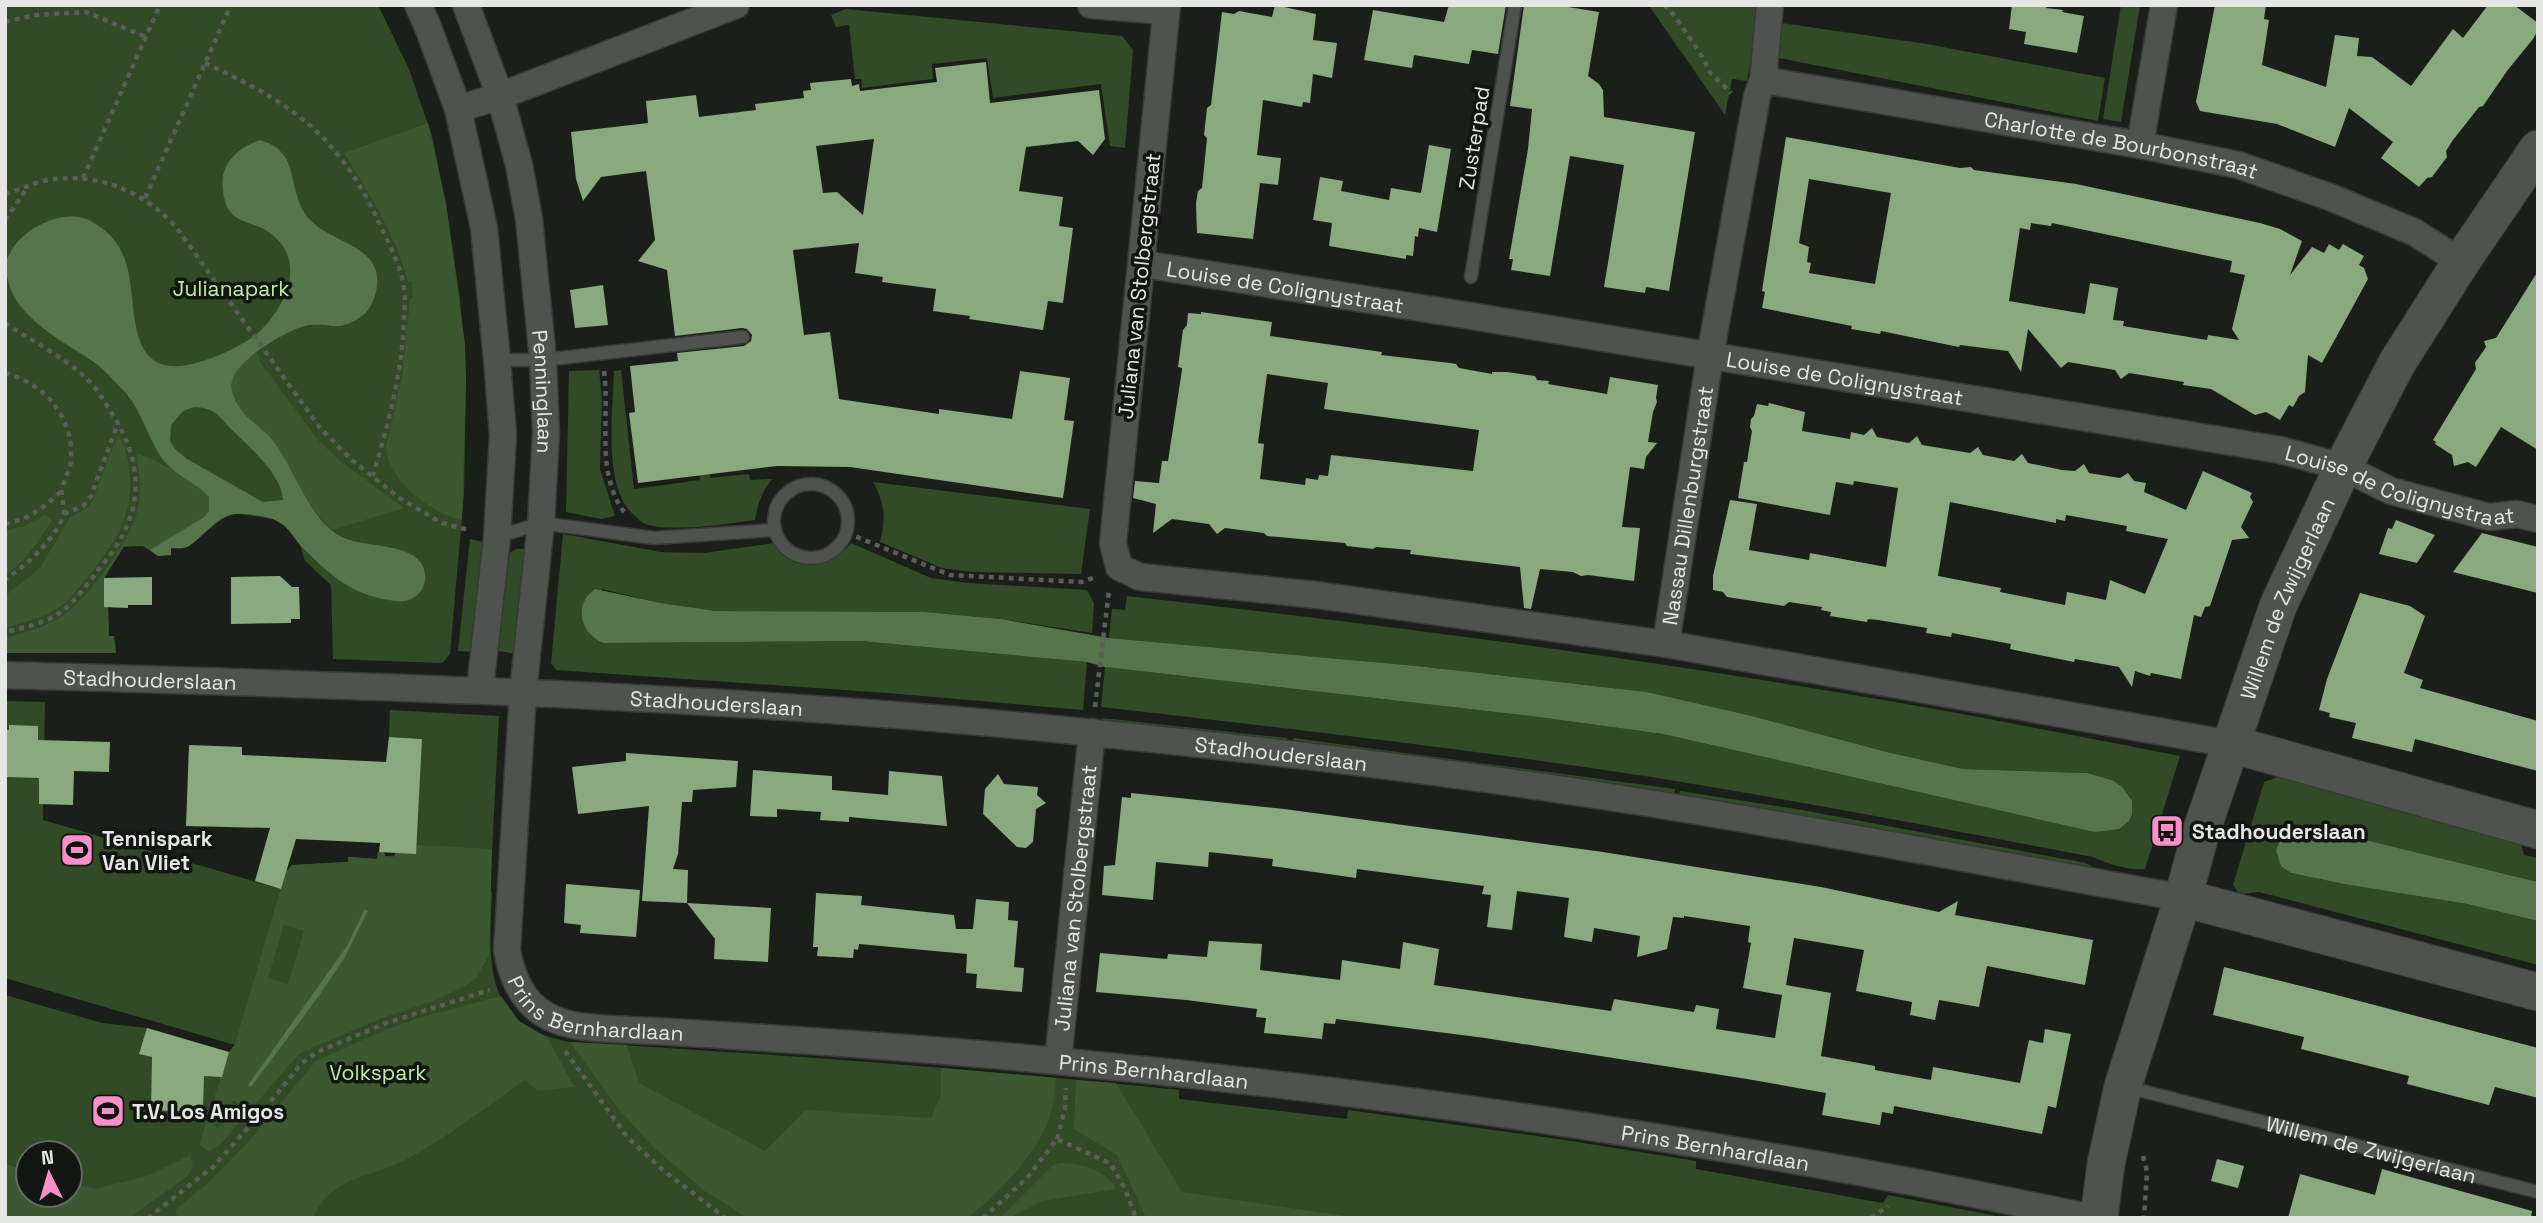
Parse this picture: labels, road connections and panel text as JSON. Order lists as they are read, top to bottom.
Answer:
{
  "streets": {
    "street": [
      "Charlotte de Bourbonstraat",
      "Juliana van Stolbergstraat",
      "Louise de Colignystraat",
      "Penninglaan",
      "Nassau Dillenburgstraat",
      "Willem de Zwijgerlaan",
      "Stadhouderslaan",
      "Prins Bernhardlaan"
    ],
    "lane": ["Zusterpad"]
  },
  "crossings": [
    ["Charlotte de Bourbonstraat", "Nassau Dillenburgstraat"],
    ["Charlotte de Bourbonstraat", "Willem de Zwijgerlaan"],
    ["Juliana van Stolbergstraat", "Louise de Colignystraat"],
    ["Juliana van Stolbergstraat", "Stadhouderslaan"],
    ["Juliana van Stolbergstraat", "Prins Bernhardlaan"],
    ["Louise de Colignystraat", "Nassau Dillenburgstraat"],
    ["Louise de Colignystraat", "Willem de Zwijgerlaan"],
    ["Penninglaan", "Stadhouderslaan"],
    ["Penninglaan", "Prins Bernhardlaan"],
    ["Willem de Zwijgerlaan", "Stadhouderslaan"],
    ["Stadhouderslaan", "Prins Bernhardlaan"]
  ],
  "parks": ["Julianapark", "Volkspark"],
  "places": {
    "bus stop": ["Stadhouderslaan"],
    "sports": ["Tennispark Van Vliet", "T.V. Los Amigos"]
  },
  "north": "top"
}
